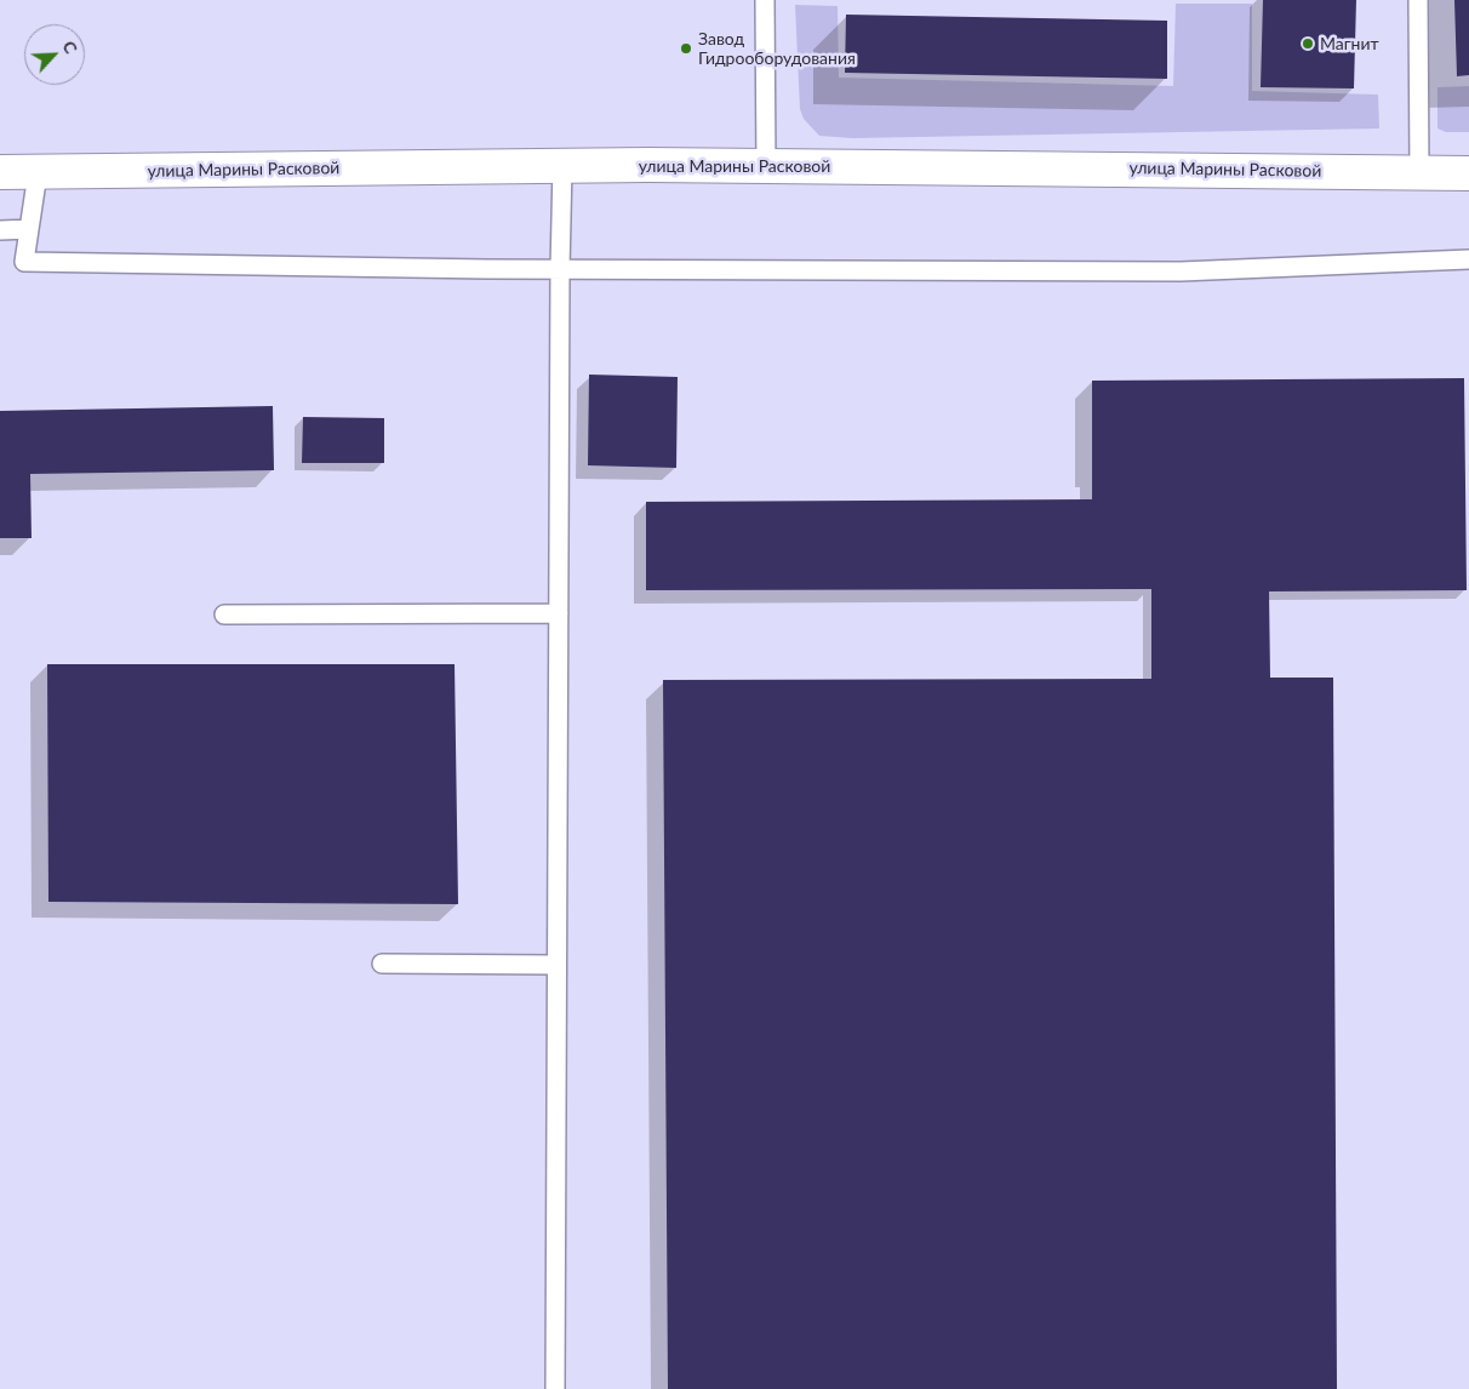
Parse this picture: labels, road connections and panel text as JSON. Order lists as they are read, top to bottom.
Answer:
{
  "streets": {
    "street": ["улица Марины Расковой"]
  },
  "places": ["Магнит", "Завод Гидрооборудования"],
  "north": "top right"
}
